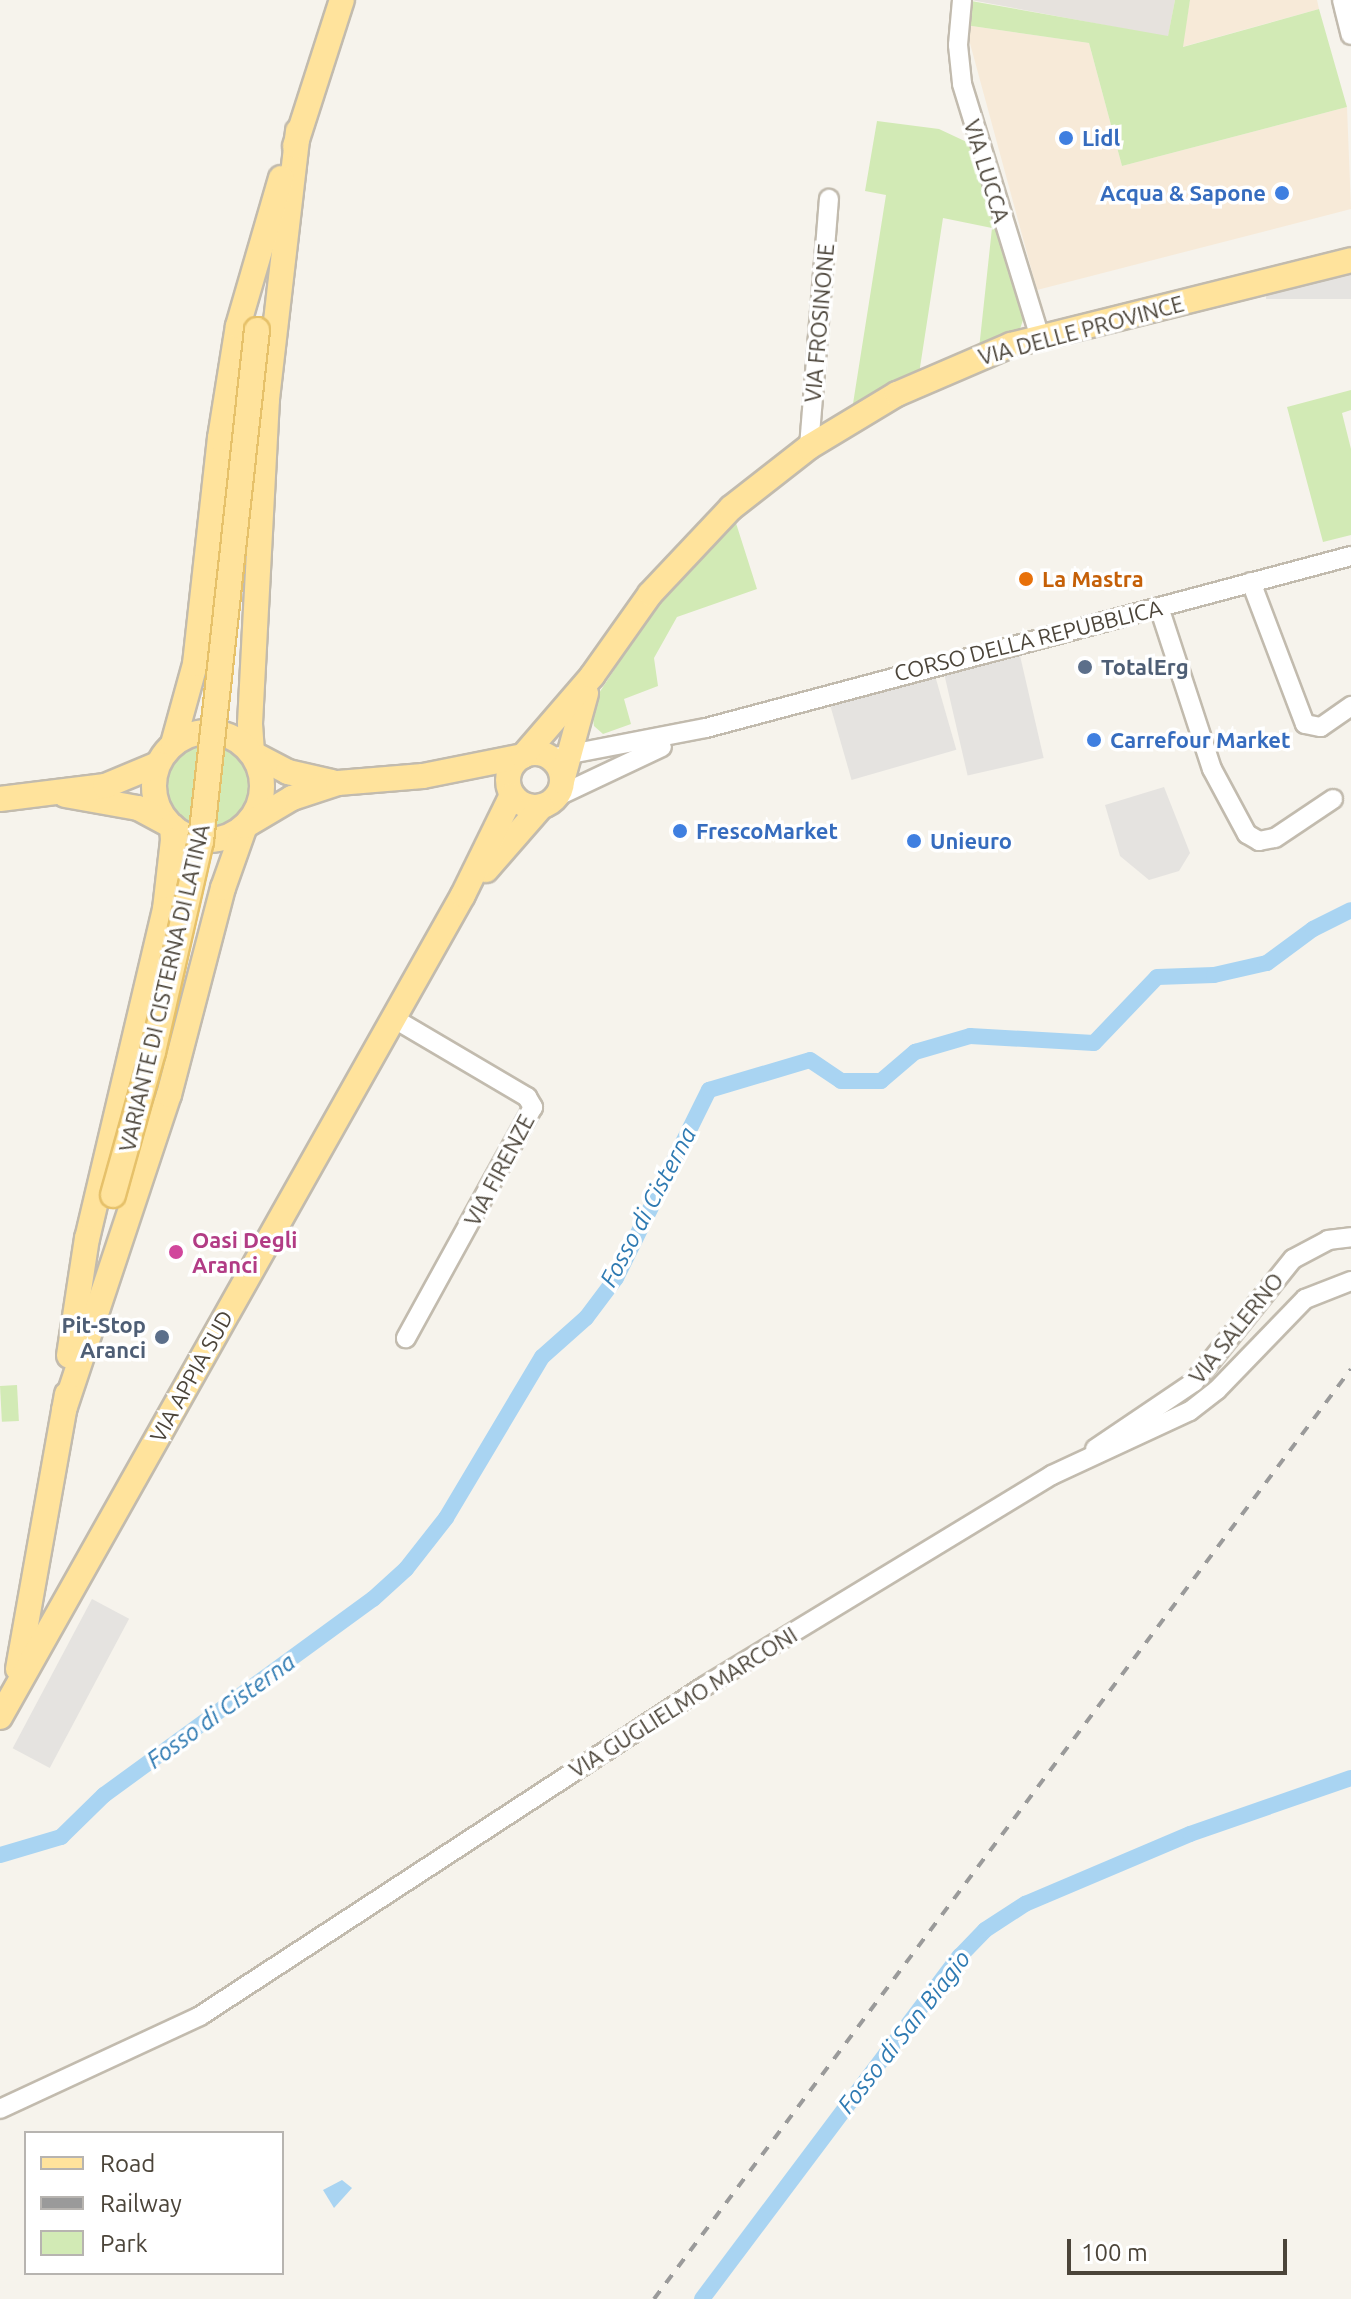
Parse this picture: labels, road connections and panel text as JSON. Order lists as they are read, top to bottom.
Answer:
{
  "streets": {
    "main road": ["VIA DELLE PROVINCE", "VARIANTE DI CISTERNA DI LATINA", "VIA APPIA SUD"],
    "street": [
      "VIA LUCCA",
      "VIA FROSINONE",
      "CORSO DELLA REPUBBLICA",
      "VIA FIRENZE",
      "VIA SALERNO",
      "VIA GUGLIELMO MARCONI"
    ]
  },
  "crossings": [
    ["VIA LUCCA", "VIA DELLE PROVINCE"],
    ["VIA FROSINONE", "VIA DELLE PROVINCE"],
    ["VIA DELLE PROVINCE", "CORSO DELLA REPUBBLICA"],
    ["VIA DELLE PROVINCE", "VIA APPIA SUD"],
    ["CORSO DELLA REPUBBLICA", "VIA APPIA SUD"],
    ["VARIANTE DI CISTERNA DI LATINA", "VIA APPIA SUD"],
    ["VIA FIRENZE", "VIA APPIA SUD"],
    ["VIA SALERNO", "VIA GUGLIELMO MARCONI"]
  ],
  "water": ["Fosso di Cisterna", "Fosso di San Biagio"],
  "places": [
    "Lidl",
    "Acqua & Sapone",
    "La Mastra",
    "TotalErg",
    "Carrefour Market",
    "FrescoMarket",
    "Unieuro",
    "Oasi Degli Aranci",
    "Pit-Stop Aranci"
  ],
  "legend": ["Road", "Railway", "Park"],
  "scale_bar": "100 m"
}
